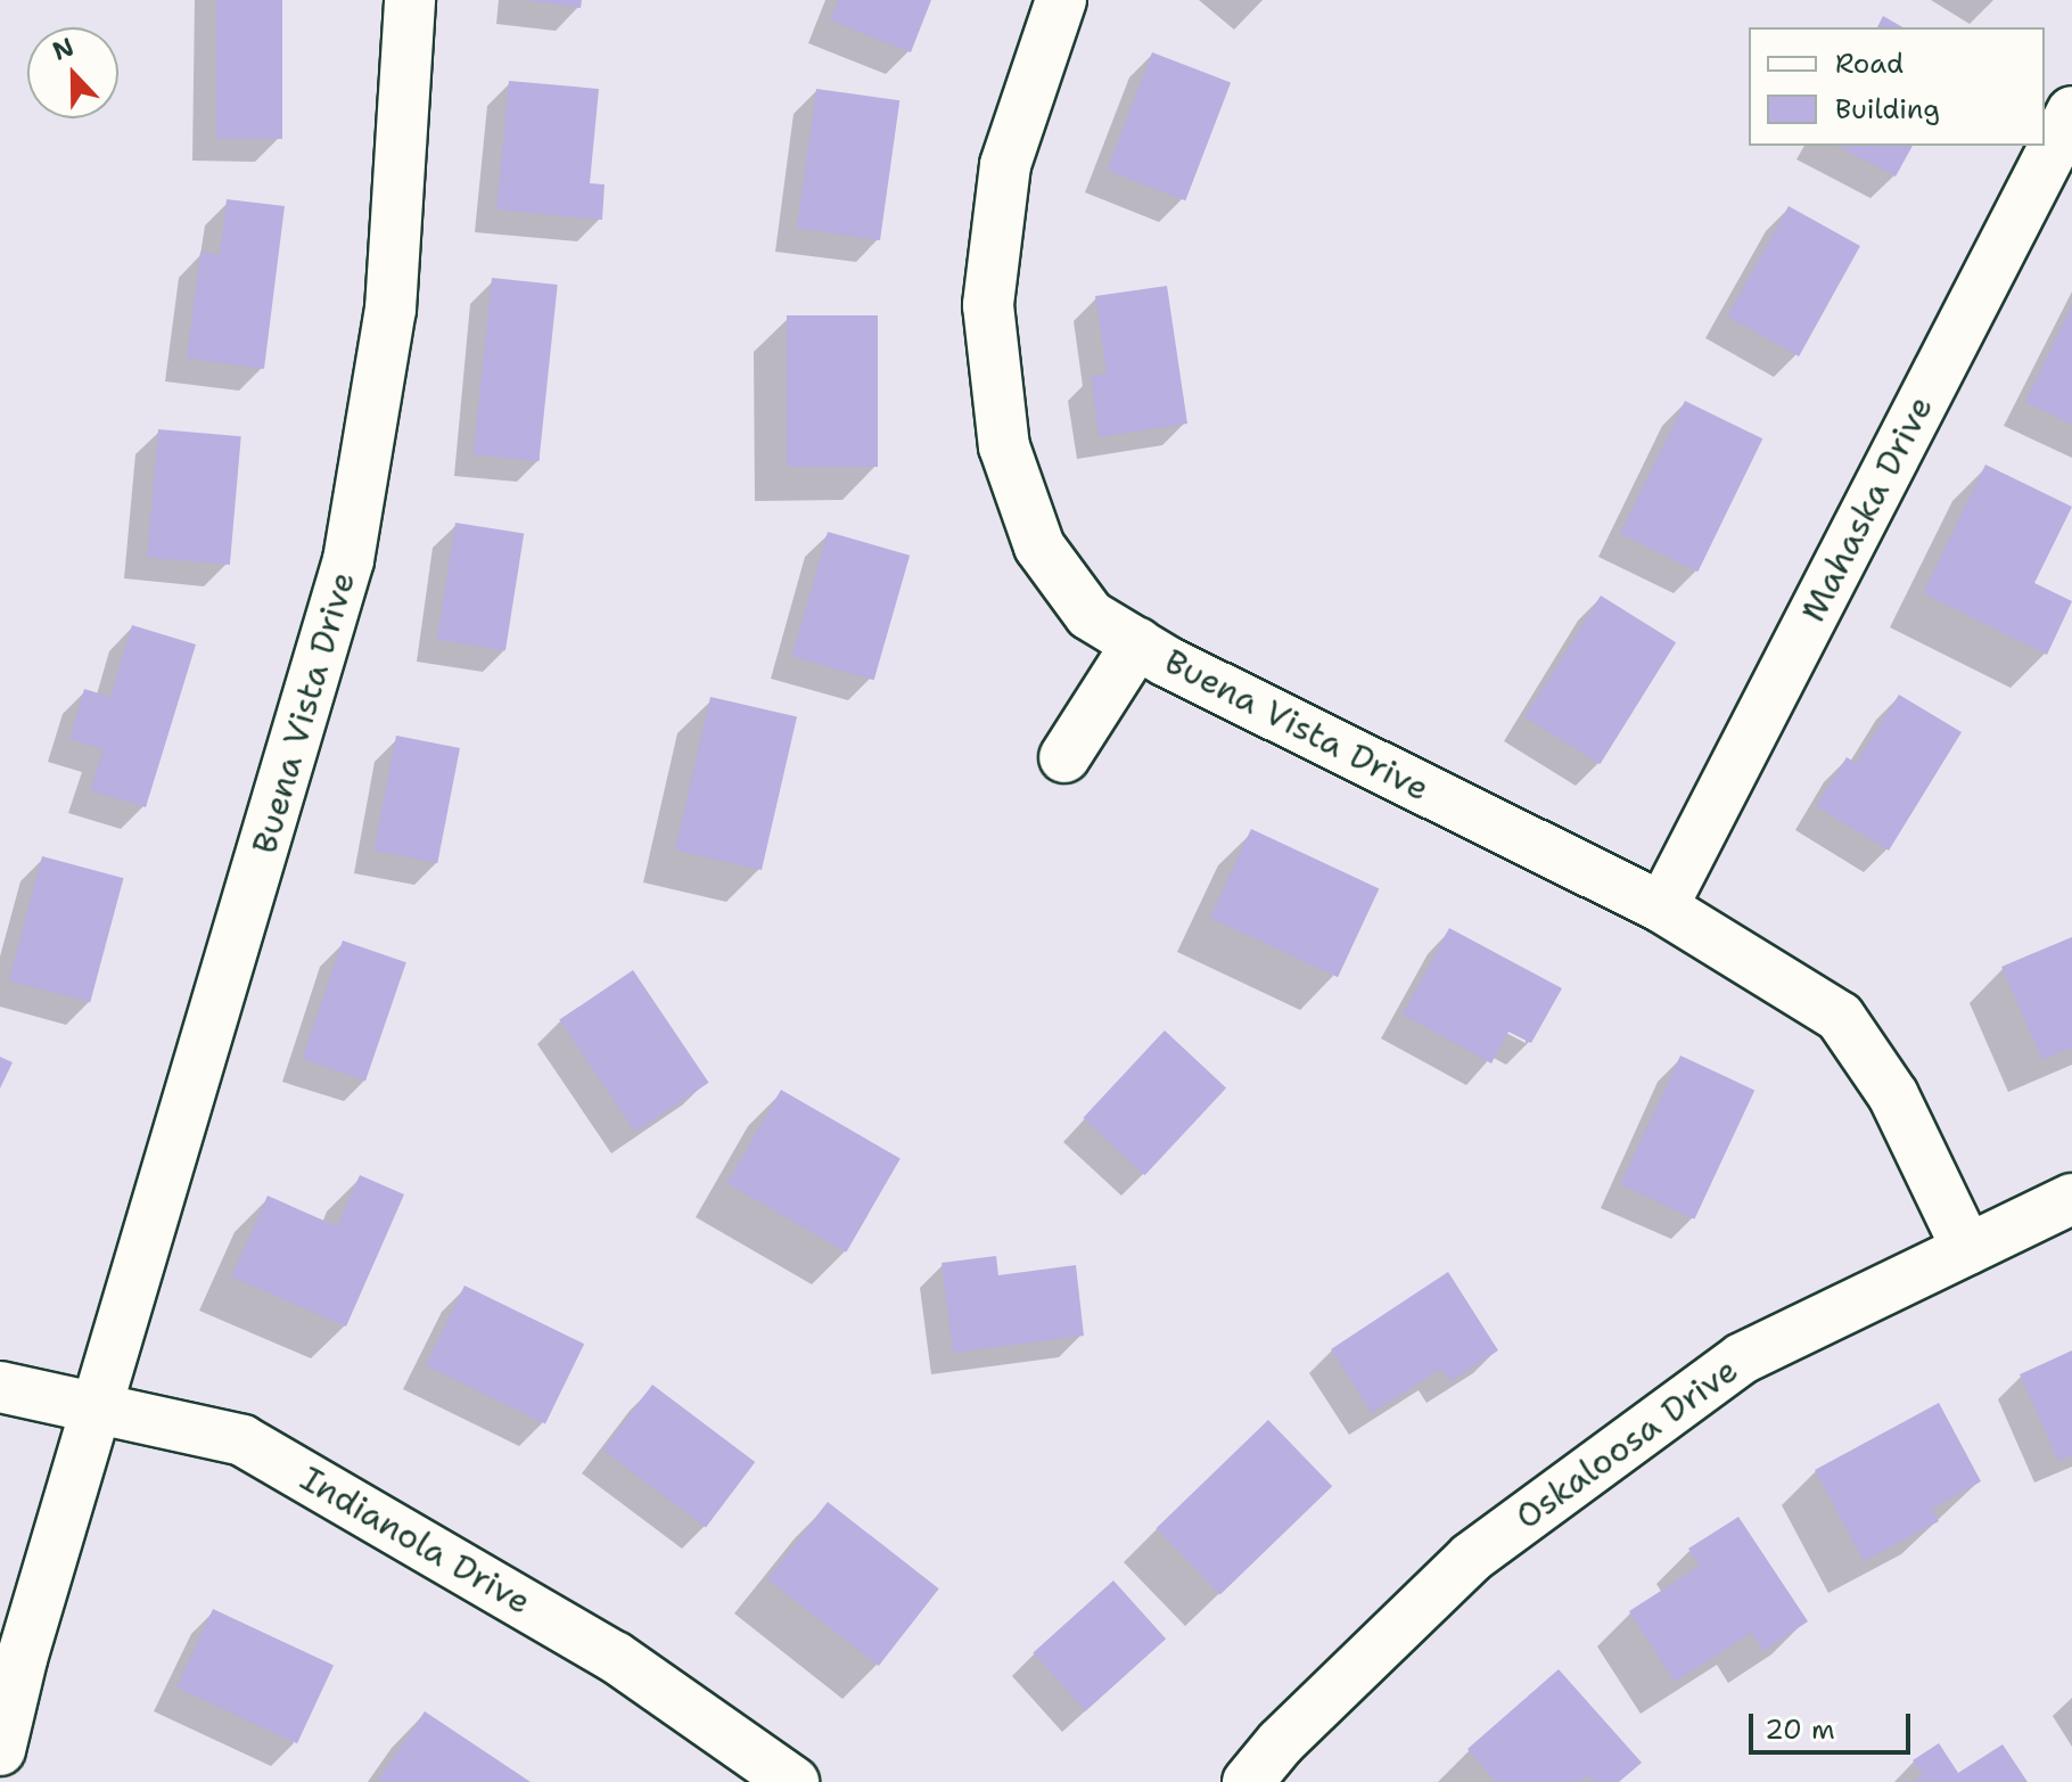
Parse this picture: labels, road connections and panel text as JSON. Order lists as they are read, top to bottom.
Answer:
{
  "streets": {
    "street": [
      "Mahaska Drive",
      "Buena Vista Drive",
      "Oskaloosa Drive",
      "Indianola Drive"
    ]
  },
  "crossings": [
    ["Mahaska Drive", "Buena Vista Drive"],
    ["Buena Vista Drive", "Oskaloosa Drive"],
    ["Buena Vista Drive", "Indianola Drive"]
  ],
  "legend": ["Road", "Building"],
  "scale_bar": "20 m",
  "north": "top"
}
